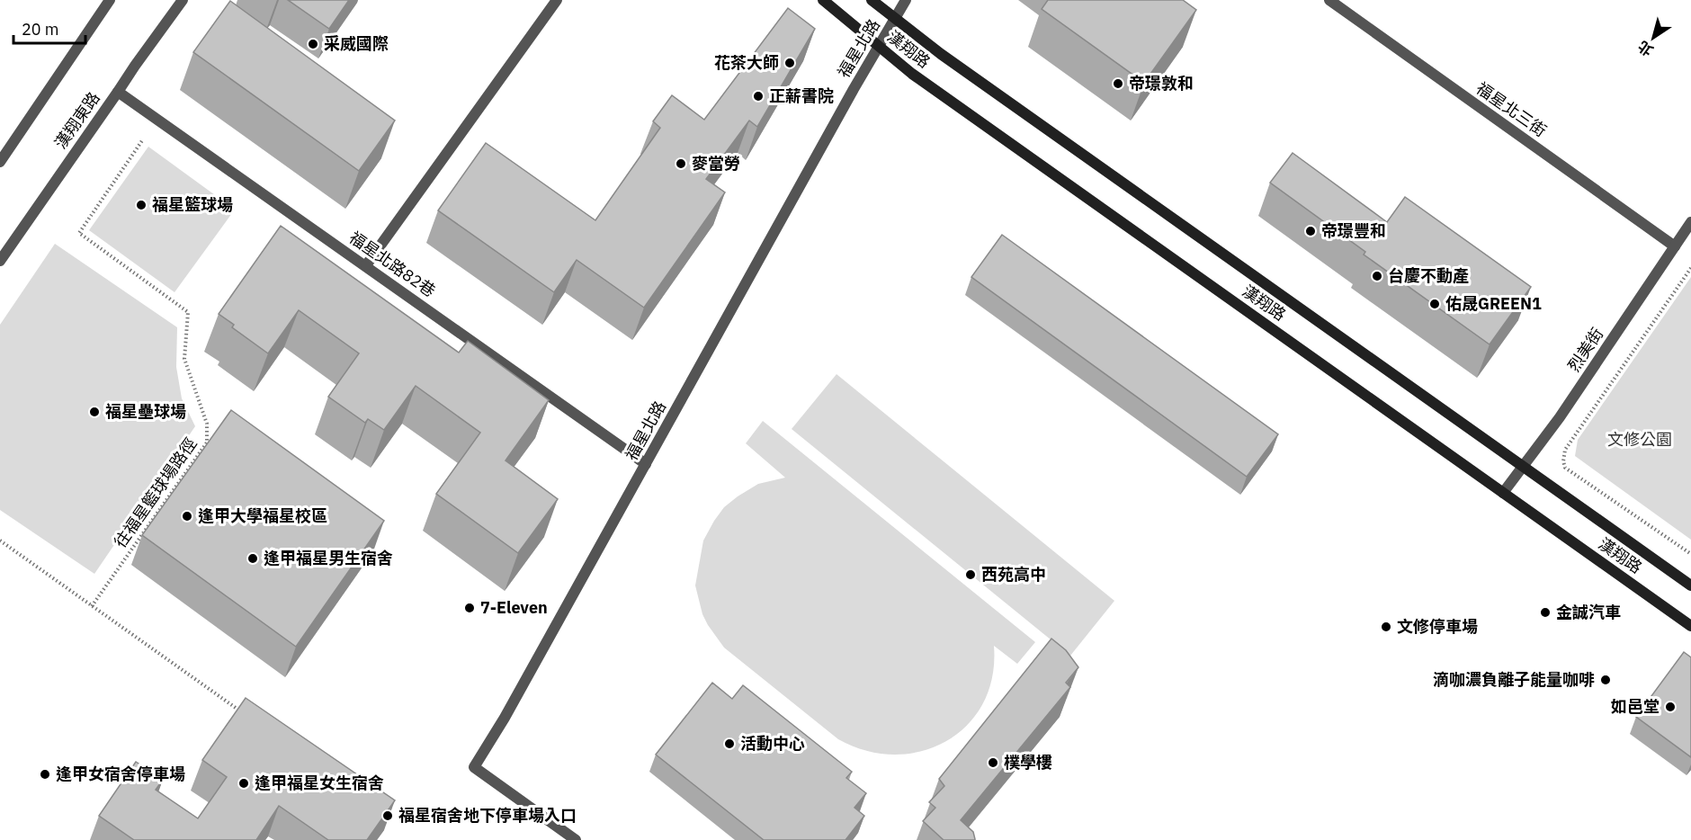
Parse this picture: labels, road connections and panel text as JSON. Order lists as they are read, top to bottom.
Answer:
{
  "streets": {
    "street": [
      "福星北路",
      "漢翔路",
      "福星北三街",
      "漢翔東路",
      "福星北路82巷",
      "烈美街"
    ],
    "path": ["往福星籃球場路徑"]
  },
  "crossings": [
    ["福星北路", "漢翔路"],
    ["福星北路", "福星北路82巷"],
    ["漢翔路", "烈美街"],
    ["福星北三街", "烈美街"],
    ["漢翔東路", "福星北路82巷"]
  ],
  "parks": ["文修公園"],
  "places": [
    "采威國際",
    "花茶大師",
    "帝璟敦和",
    "正薪書院",
    "麥當勞",
    "福星籃球場",
    "帝璟豐和",
    "台慶不動產",
    "佑晟GREEN1",
    "福星壘球場",
    "逢甲大學福星校區",
    "逢甲福星男生宿舍",
    "西苑高中",
    "7-Eleven",
    "金誠汽車",
    "文修停車場",
    "滴咖濃負離子能量咖啡",
    "如邑堂",
    "活動中心",
    "樸學樓",
    "逢甲女宿舍停車場",
    "逢甲福星女生宿舍",
    "福星宿舍地下停車場入口"
  ],
  "scale_bar": "20 m",
  "north": "bottom left"
}
